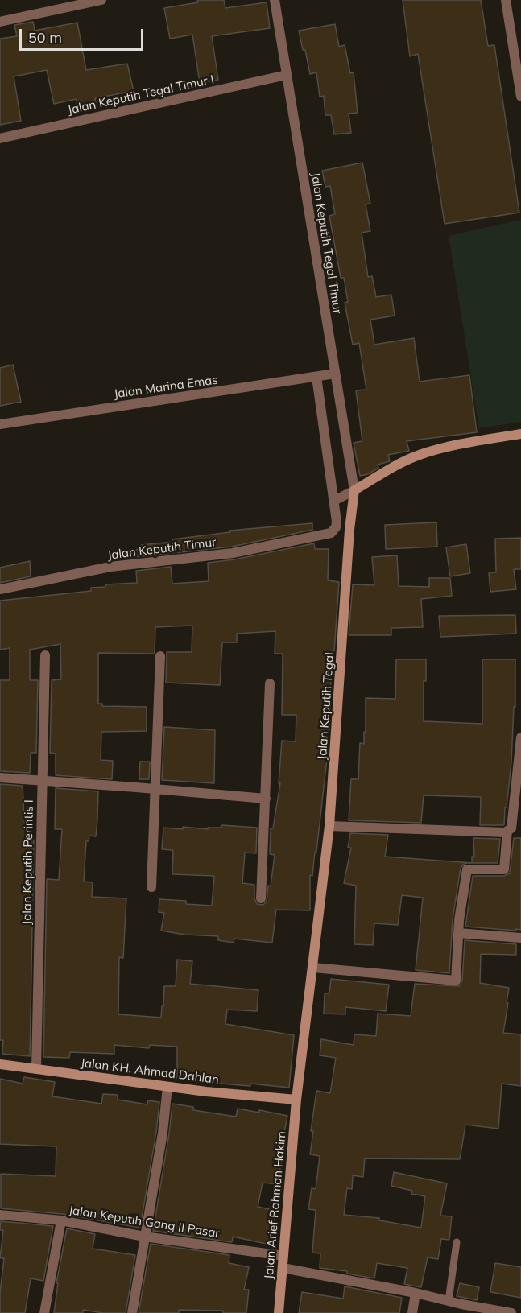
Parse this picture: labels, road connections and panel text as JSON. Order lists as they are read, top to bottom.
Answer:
{
  "streets": {
    "main road": ["Jalan Keputih Tegal", "Jalan KH. Ahmad Dahlan", "Jalan Arief Rahman Hakim"],
    "street": [
      "Jalan Keputih Tegal Timur I",
      "Jalan Keputih Tegal Timur",
      "Jalan Marina Emas",
      "Jalan Keputih Timur",
      "Jalan Keputih Perintis I",
      "Jalan Keputih Gang II Pasar"
    ]
  },
  "crossings": [
    ["Jalan Keputih Tegal Timur I", "Jalan Keputih Tegal Timur"],
    ["Jalan Keputih Tegal Timur", "Jalan Marina Emas"],
    ["Jalan Keputih Tegal Timur", "Jalan Keputih Tegal"],
    ["Jalan Keputih Tegal", "Jalan KH. Ahmad Dahlan"],
    ["Jalan Keputih Tegal", "Jalan Arief Rahman Hakim"],
    ["Jalan Keputih Perintis I", "Jalan KH. Ahmad Dahlan"],
    ["Jalan KH. Ahmad Dahlan", "Jalan Arief Rahman Hakim"],
    ["Jalan Arief Rahman Hakim", "Jalan Keputih Gang II Pasar"]
  ],
  "scale_bar": "50 m"
}
